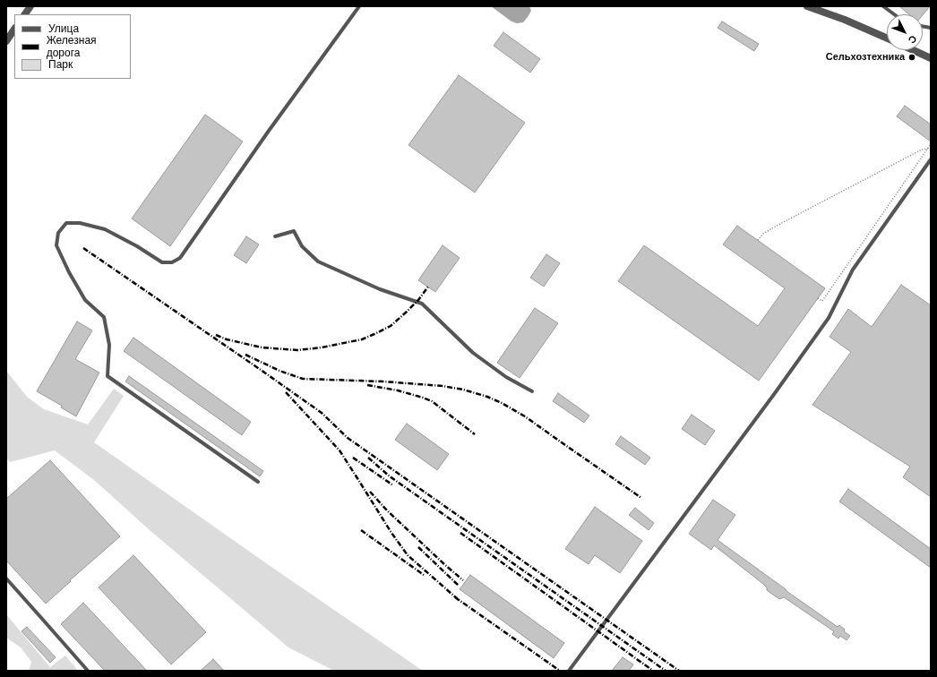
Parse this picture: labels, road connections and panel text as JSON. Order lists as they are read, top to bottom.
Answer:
{
  "places": ["Сельхозтехника"],
  "legend": ["Улица", "Железная дорога", "Парк"],
  "north": "bottom right"
}
